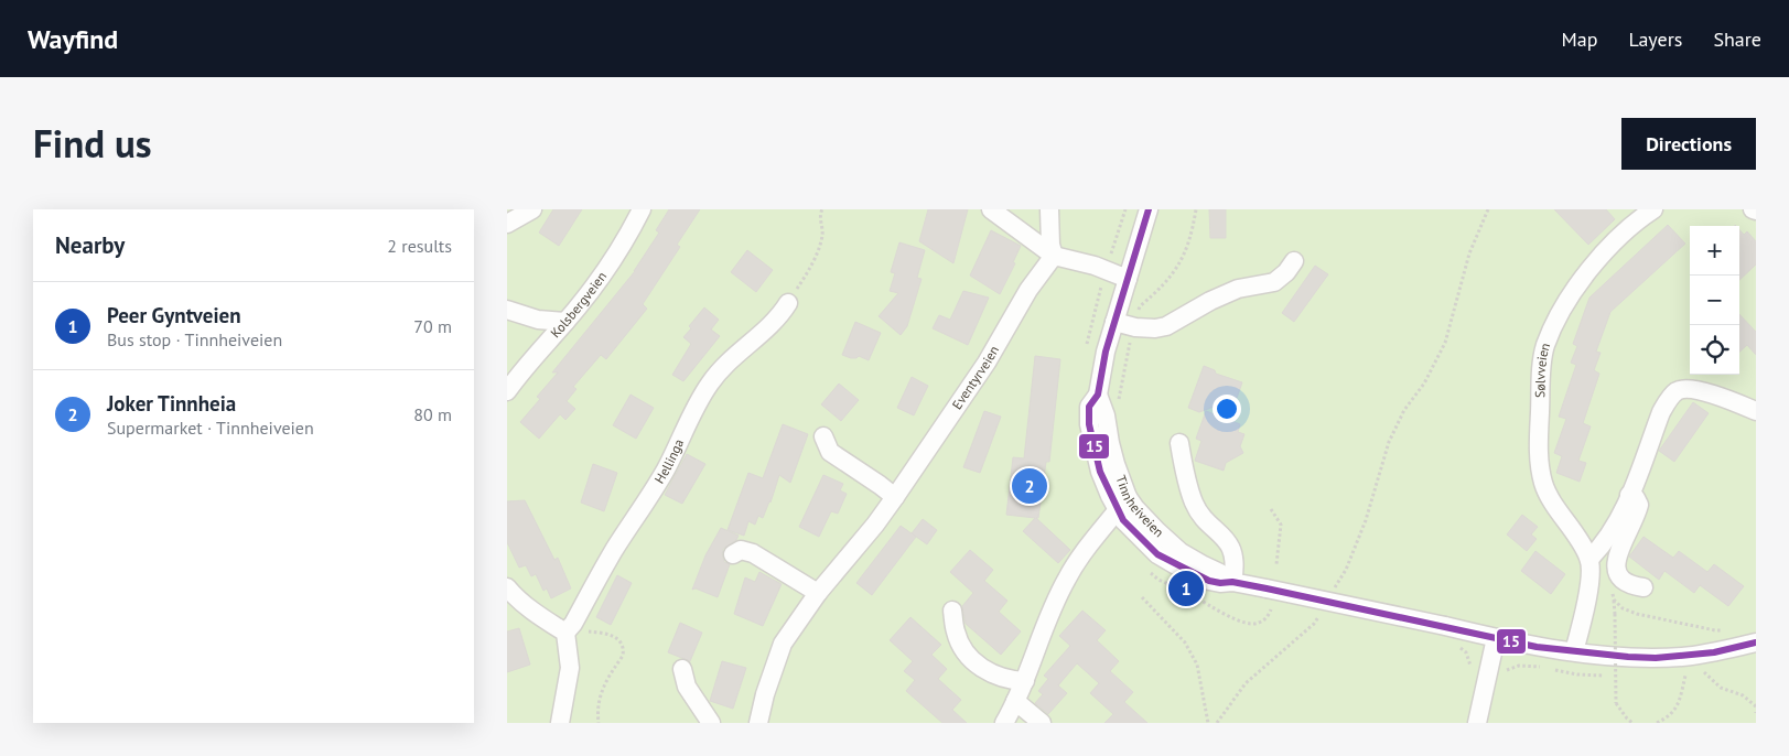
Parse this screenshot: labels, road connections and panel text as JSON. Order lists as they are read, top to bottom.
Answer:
{
  "streets": {
    "street": [
      "Kolsbergveien",
      "Sølvveien",
      "Eventyrveien",
      "Hellinga",
      "Tinnheiveien"
    ]
  },
  "lines": ["transit line 15"],
  "page": {
    "header": "Wayfind",
    "nav": ["Map", "Layers", "Share"],
    "title": "Find us",
    "buttons": "Directions",
    "heading": ["Nearby", "2 results"],
    "map_buttons": ["+", "−"],
    "list": [
      {
        "mark": "1",
        "name": "Peer Gyntveien",
        "note": "Bus stop · Tinnheiveien",
        "value": "70 m"
      },
      {
        "mark": "2",
        "name": "Joker Tinnheia",
        "note": "Supermarket · Tinnheiveien",
        "value": "80 m"
      }
    ],
    "pins": ["2", "1"]
  }
}
